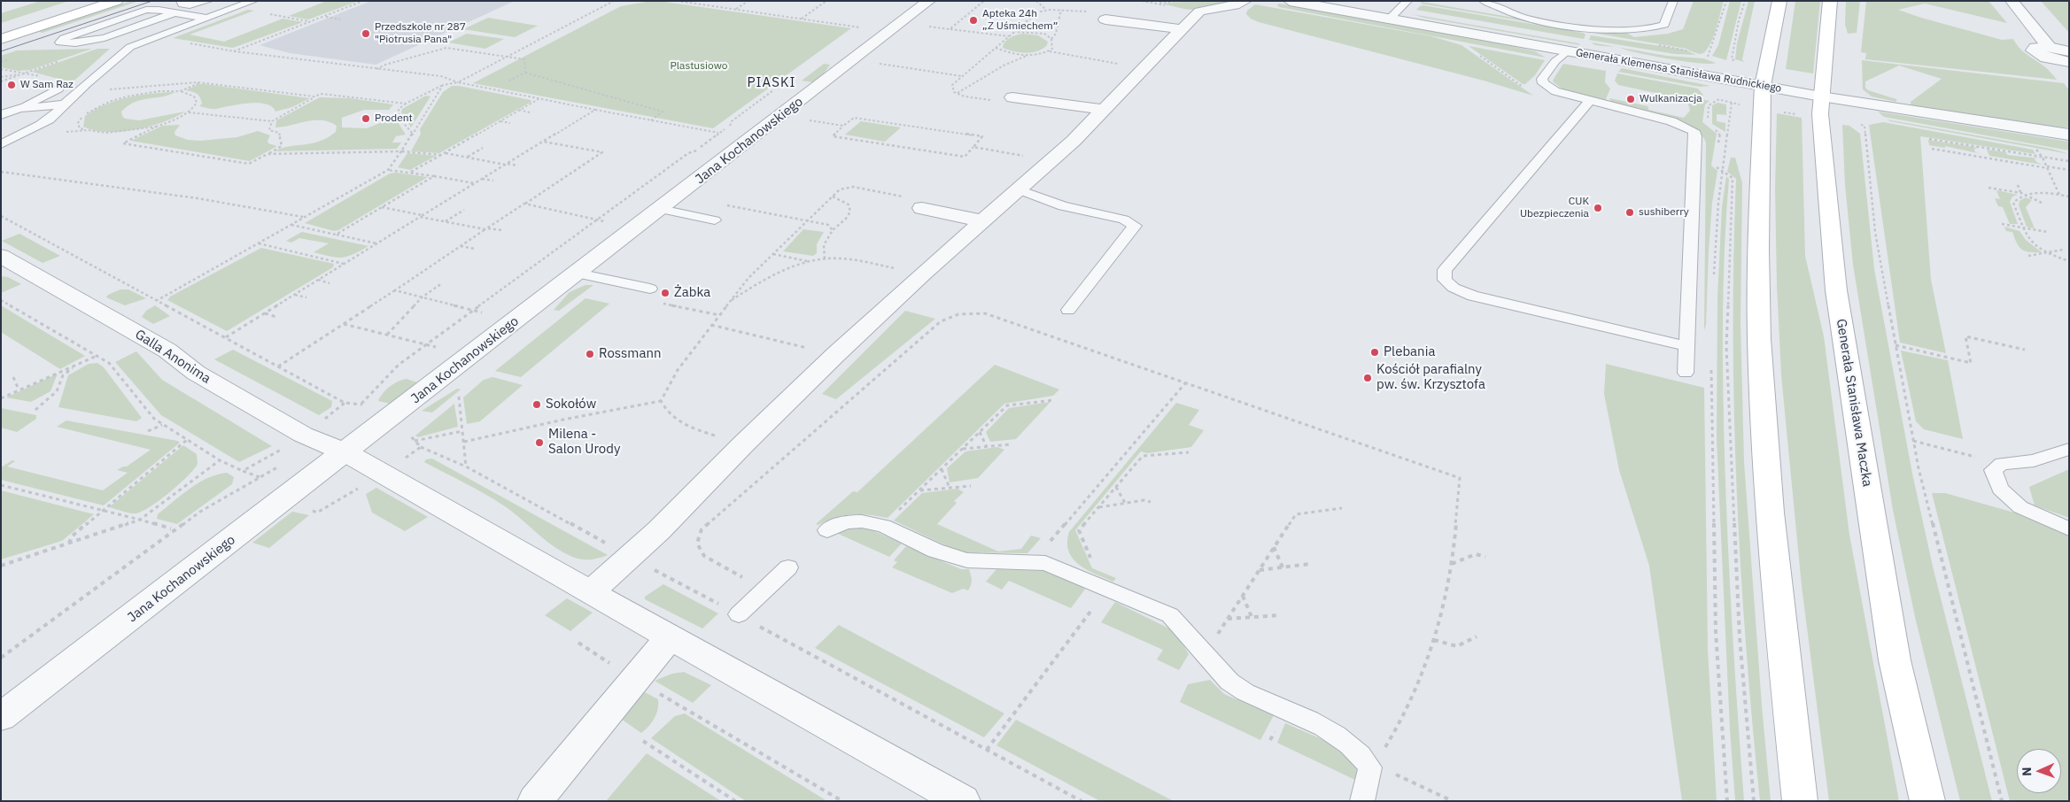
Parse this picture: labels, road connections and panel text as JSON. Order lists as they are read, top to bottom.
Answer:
{
  "streets": {
    "main road": ["Generała Stanisława Maczka"],
    "street": ["Generała Klemensa Stanisława Rudnickiego", "Jana Kochanowskiego", "Galla Anonima"]
  },
  "crossings": [
    ["Generała Klemensa Stanisława Rudnickiego", "Generała Stanisława Maczka"],
    ["Jana Kochanowskiego", "Galla Anonima"]
  ],
  "districts": ["PIASKI"],
  "parks": ["Plastusiowo"],
  "places": [
    "Apteka 24h „Z Uśmiechem”",
    "Przedszkole nr 287 \"Piotrusia Pana\"",
    "W Sam Raz",
    "Wulkanizacja",
    "Prodent",
    "CUK Ubezpieczenia",
    "sushiberry",
    "Żabka",
    "Plebania",
    "Rossmann",
    "Kościół parafialny pw. św. Krzysztofa",
    "Sokołów",
    "Milena - Salon Urody"
  ],
  "north": "left"
}
